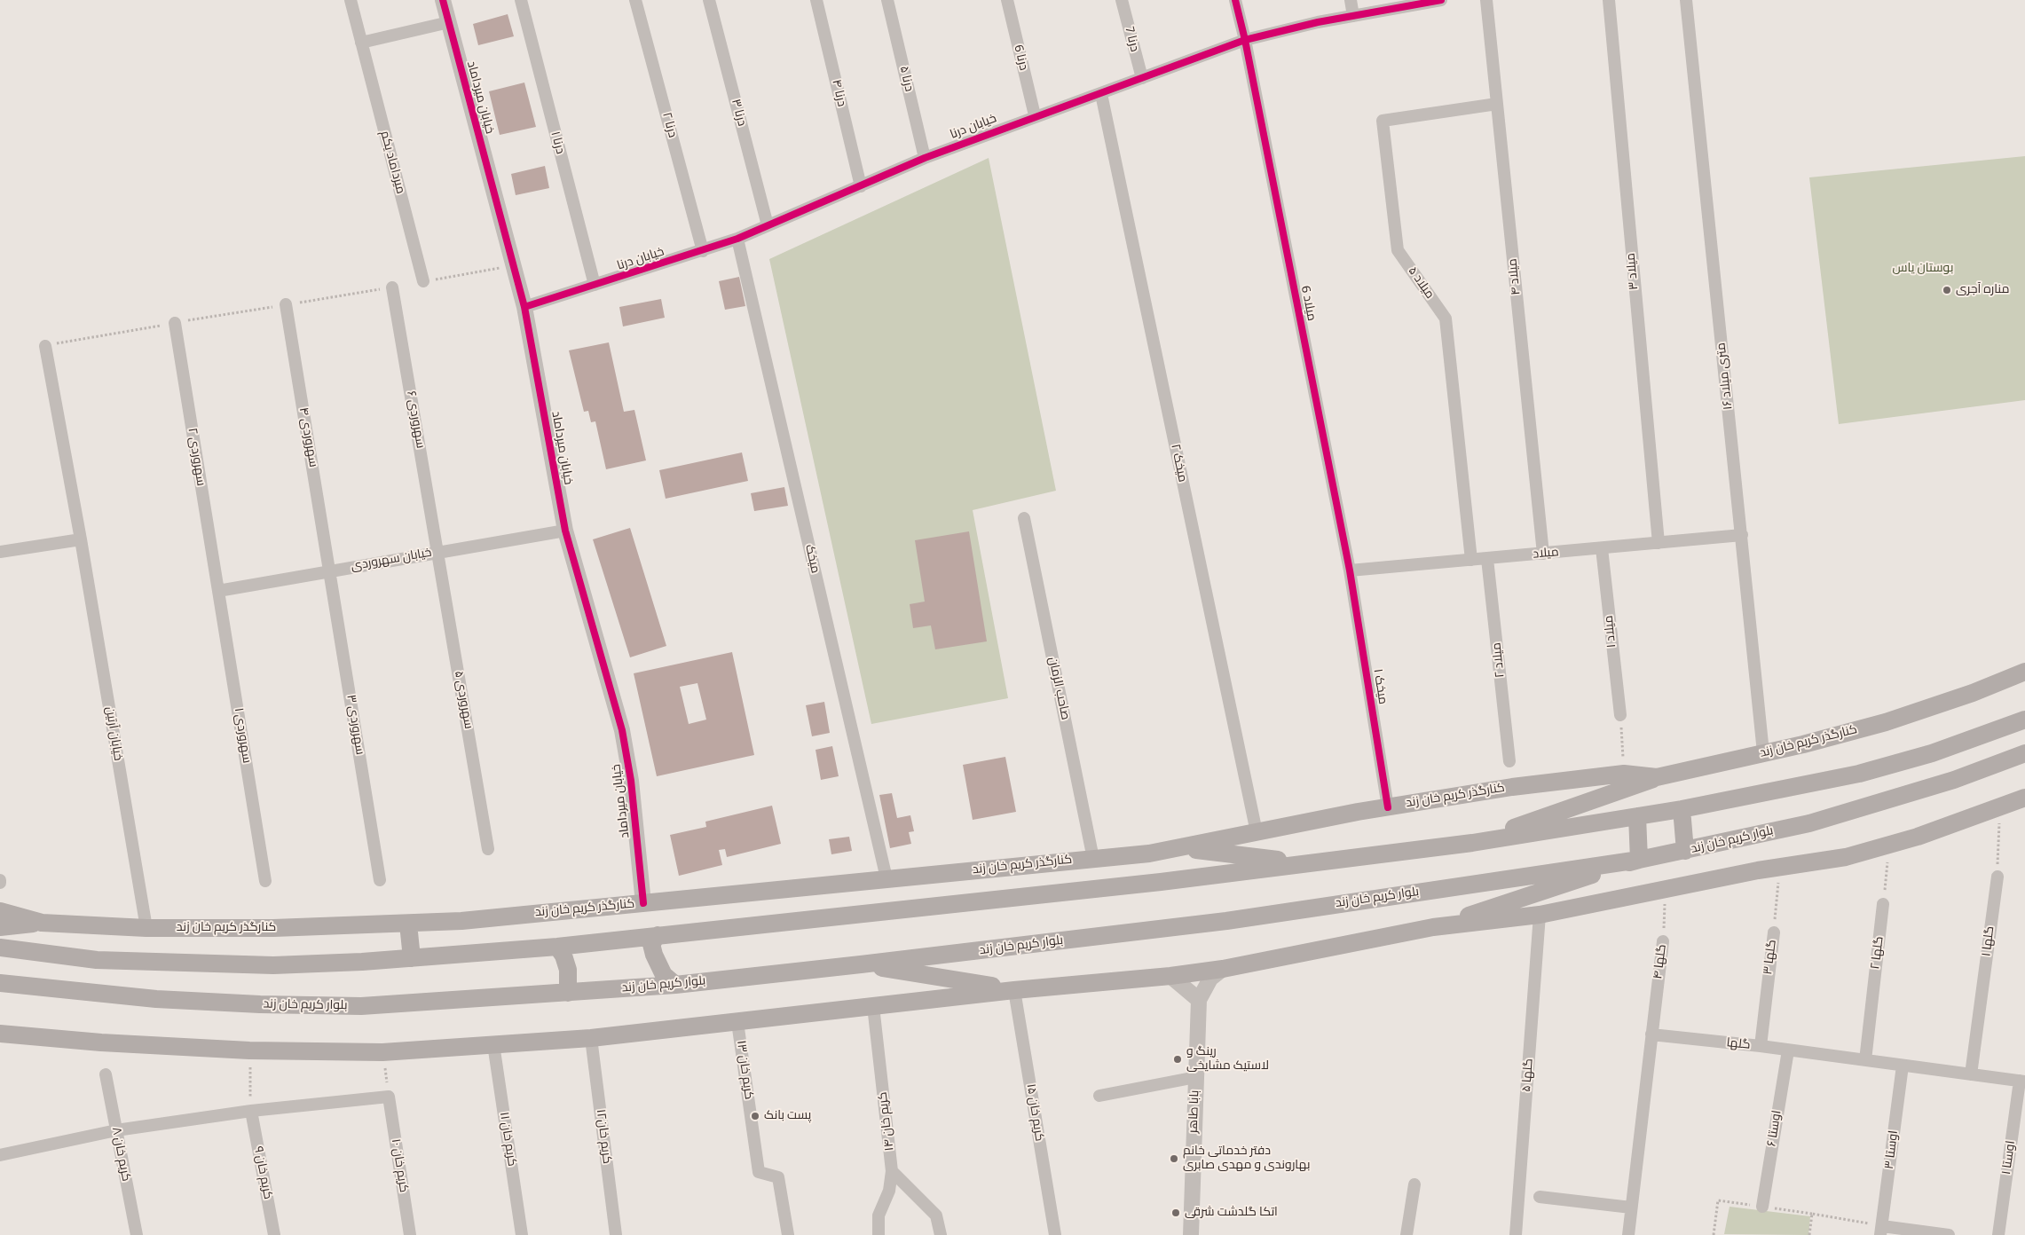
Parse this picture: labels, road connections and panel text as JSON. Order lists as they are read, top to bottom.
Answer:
{
  "streets": {
    "main road": ["کنارگذر کریم خان زند", "بلوار کریم خان زند"],
    "street": [
      "درنا 7",
      "درنا 6",
      "درنا ۵",
      "درنا ۴",
      "خیابان میرداماد",
      "درنا ۳",
      "درنا ۲",
      "خیابان درنا",
      "درنا ۱",
      "میرداماد یکم",
      "میلاد ۳",
      "میلاد ۴",
      "میلاد ۵",
      "میلاد 6",
      "۱۶ متری میلاد",
      "سهروردی ۶",
      "سهروردی ۴",
      "سهروردی ۲",
      "میخک ۲",
      "میلاد",
      "میخک",
      "خیابان سهروردی",
      "میلاد ۱",
      "میلاد ۲",
      "میخک ۱",
      "صاحب الزمان",
      "سهروردی ۵",
      "سهروردی ۳",
      "خیابان آرتین",
      "سهروردی ۱",
      "گلها ۱",
      "گلها ۲",
      "گلها ۳",
      "گلها ۴",
      "گلها",
      "کریم خان ۱۳",
      "گلها ۵",
      "بابا طاهر",
      "کریم خان ۱۵",
      "کریم خان ۱۴",
      "اوستا ۶",
      "کریم خان۱۲",
      "کریم خان ۱۱",
      "اوستا ۳",
      "کریم خان ۸",
      "اوستا ۱",
      "کریم خان ۱۰",
      "کریم خان ۹"
    ]
  },
  "crossings": [
    ["درنا 7", "خیابان درنا"],
    ["درنا 6", "خیابان درنا"],
    ["درنا ۵", "خیابان درنا"],
    ["درنا ۴", "خیابان درنا"],
    ["خیابان میرداماد", "خیابان درنا"],
    ["خیابان میرداماد", "خیابان سهروردی"],
    ["خیابان میرداماد", "کنارگذر کریم خان زند"],
    ["درنا ۳", "خیابان درنا"],
    ["درنا ۲", "خیابان درنا"],
    ["خیابان درنا", "درنا ۱"],
    ["خیابان درنا", "میلاد 6"],
    ["خیابان درنا", "میخک ۲"],
    ["خیابان درنا", "میخک"],
    ["میلاد ۳", "میلاد"],
    ["میلاد ۴", "میلاد ۵"],
    ["میلاد ۴", "میلاد"],
    ["میلاد ۵", "میلاد"],
    ["میلاد 6", "میلاد"],
    ["میلاد 6", "میخک ۱"],
    ["۱۶ متری میلاد", "میلاد"],
    ["۱۶ متری میلاد", "کنارگذر کریم خان زند"],
    ["سهروردی ۶", "خیابان سهروردی"],
    ["سهروردی ۶", "سهروردی ۵"],
    ["سهروردی ۴", "خیابان سهروردی"],
    ["سهروردی ۴", "سهروردی ۳"],
    ["سهروردی ۲", "خیابان سهروردی"],
    ["سهروردی ۲", "سهروردی ۱"],
    ["میخک ۲", "کنارگذر کریم خان زند"],
    ["میلاد", "میلاد ۱"],
    ["میلاد", "میلاد ۲"],
    ["میلاد", "میخک ۱"],
    ["میخک", "کنارگذر کریم خان زند"],
    ["خیابان سهروردی", "سهروردی ۵"],
    ["خیابان سهروردی", "سهروردی ۳"],
    ["خیابان سهروردی", "سهروردی ۱"],
    ["میخک ۱", "کنارگذر کریم خان زند"],
    ["صاحب الزمان", "کنارگذر کریم خان زند"],
    ["خیابان آرتین", "کنارگذر کریم خان زند"],
    ["گلها ۱", "گلها"],
    ["گلها ۲", "گلها"],
    ["گلها ۳", "گلها"],
    ["گلها ۴", "گلها"],
    ["گلها", "اوستا ۶"],
    ["گلها", "اوستا ۳"],
    ["گلها", "اوستا ۱"]
  ],
  "parks": ["بوستان یاس"],
  "places": [
    "مناره آجری",
    "رینگ و لاستیک مشایخی",
    "پست بانک",
    "دفتر خدماتی خانم بهاروندی و مهدی صابری",
    "اتکا گلدشت شرقی"
  ]
}
